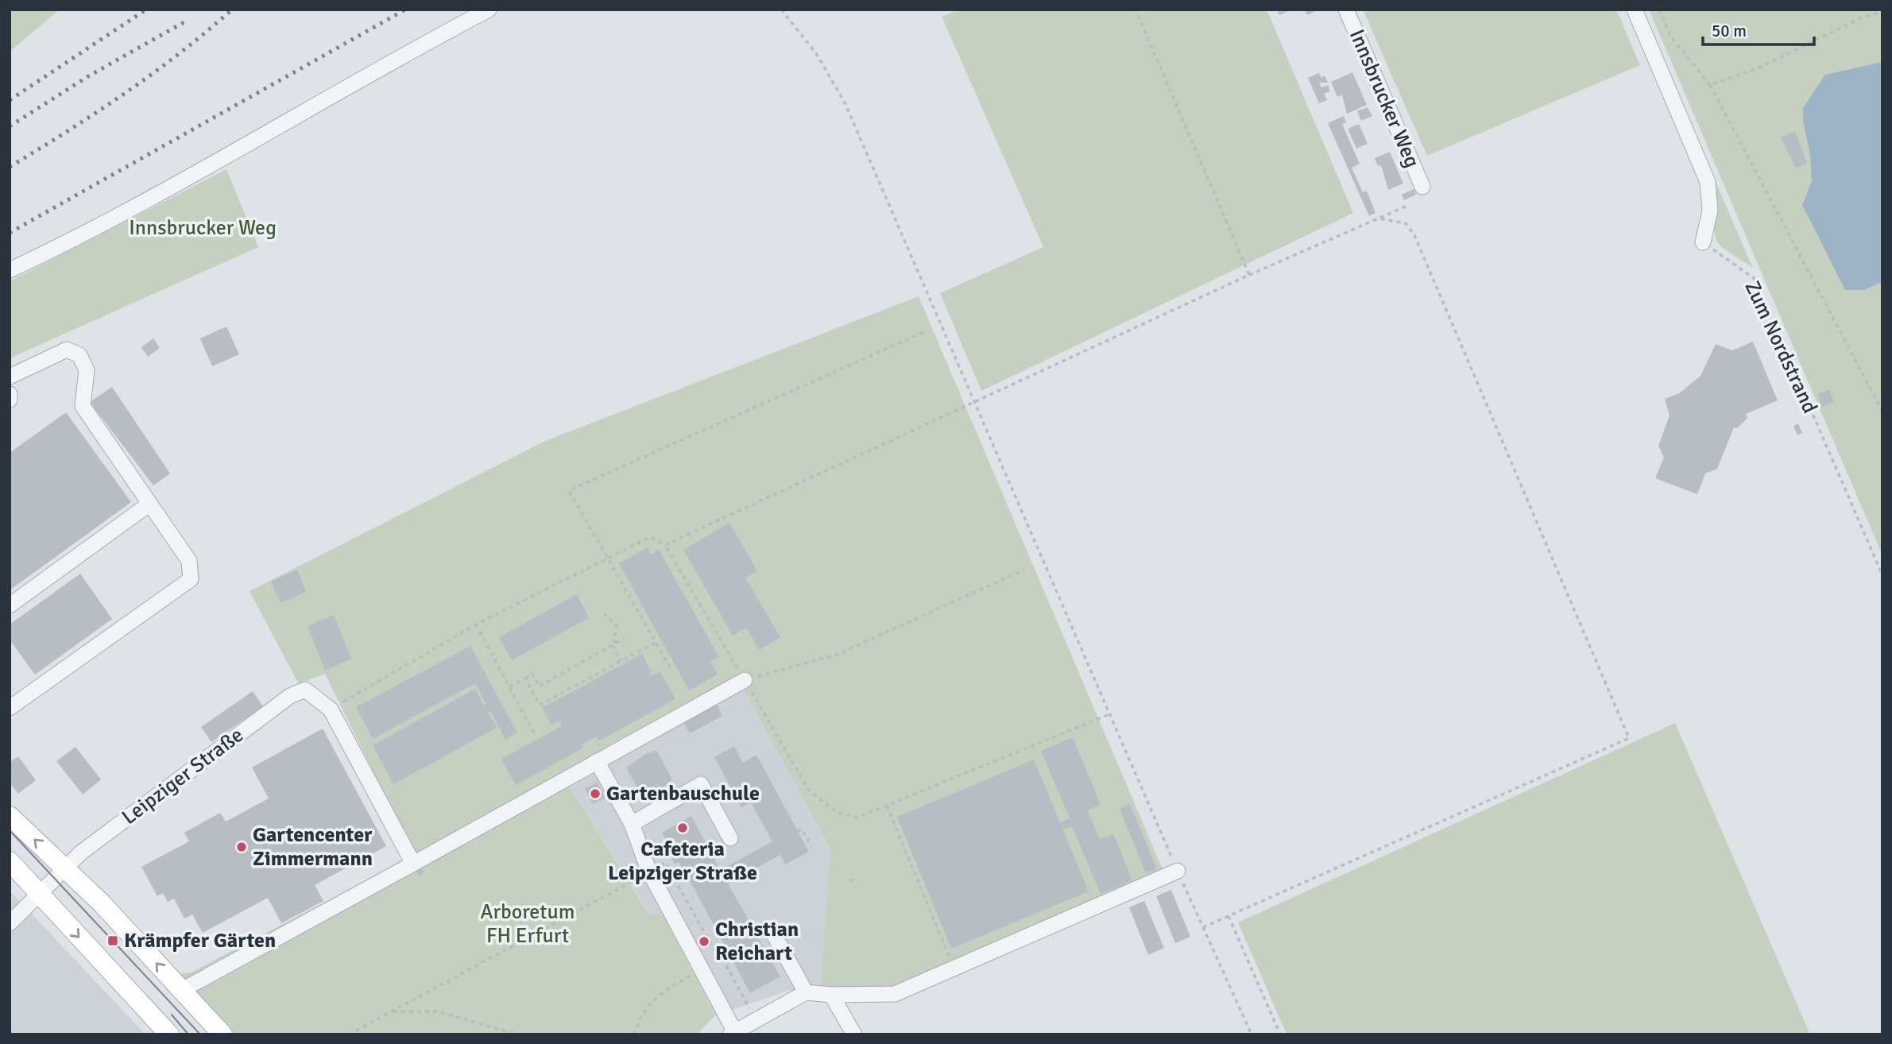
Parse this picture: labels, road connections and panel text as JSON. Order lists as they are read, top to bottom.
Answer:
{
  "streets": {
    "street": ["Innsbrucker Weg", "Leipziger Straße"],
    "path": ["Zum Nordstrand"]
  },
  "parks": ["Innsbrucker Weg", "Arboretum FH Erfurt"],
  "places": {
    "other": [
      "Gartenbauschule",
      "Cafeteria Leipziger Straße",
      "Gartencenter Zimmermann",
      "Christian Reichart"
    ],
    "transit": ["Krämpfer Gärten"]
  },
  "scale_bar": "50 m"
}
